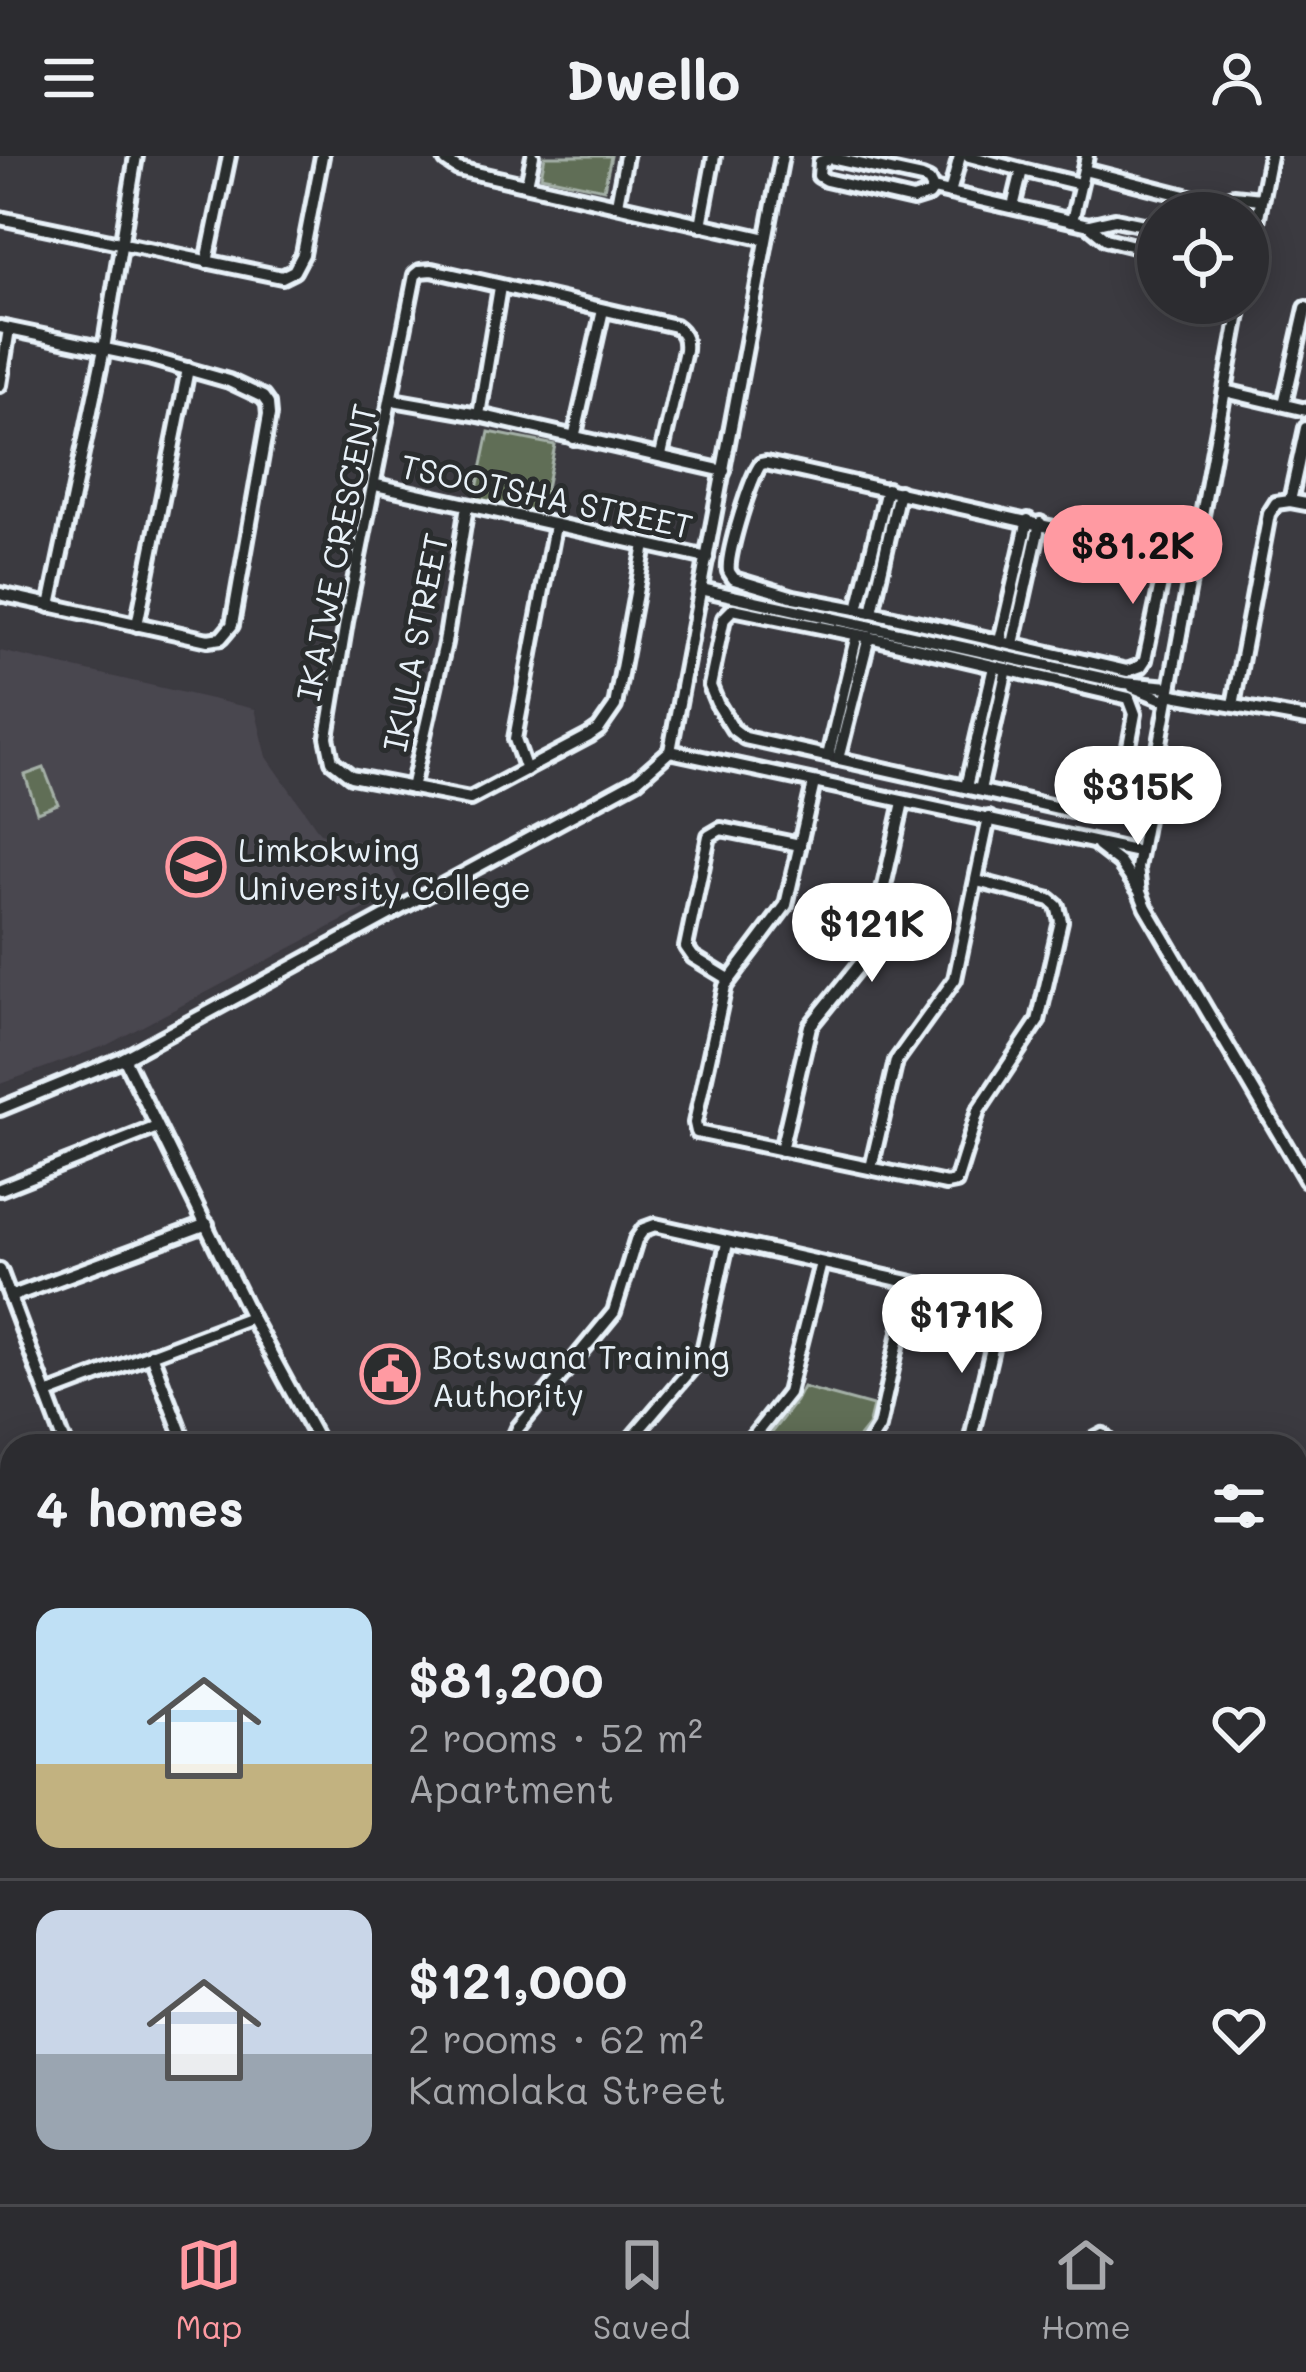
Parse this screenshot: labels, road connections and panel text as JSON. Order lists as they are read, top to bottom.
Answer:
{
  "streets": {
    "street": ["TSOOTSHA STREET", "IKATWE CRESCENT", "IKULA STREET"]
  },
  "crossings": [
    ["TSOOTSHA STREET", "IKATWE CRESCENT"],
    ["TSOOTSHA STREET", "IKULA STREET"],
    ["IKATWE CRESCENT", "IKULA STREET"]
  ],
  "places": {
    "school or university": ["Limkokwing University College"],
    "public building": ["Botswana Training Authority"]
  },
  "page": {
    "header": "Dwello",
    "price": [
      "$81.2K",
      "$315K",
      "$121K",
      "$171K"
    ],
    "heading": "4 homes",
    "list": [
      {
        "name": "$81,200",
        "note": "2 rooms · 52 m² · Apartment"
      },
      {
        "name": "$121,000",
        "note": "2 rooms · 62 m² · Kamolaka Street"
      }
    ],
    "tabs": ["Map", "Saved", "Home"]
  }
}
